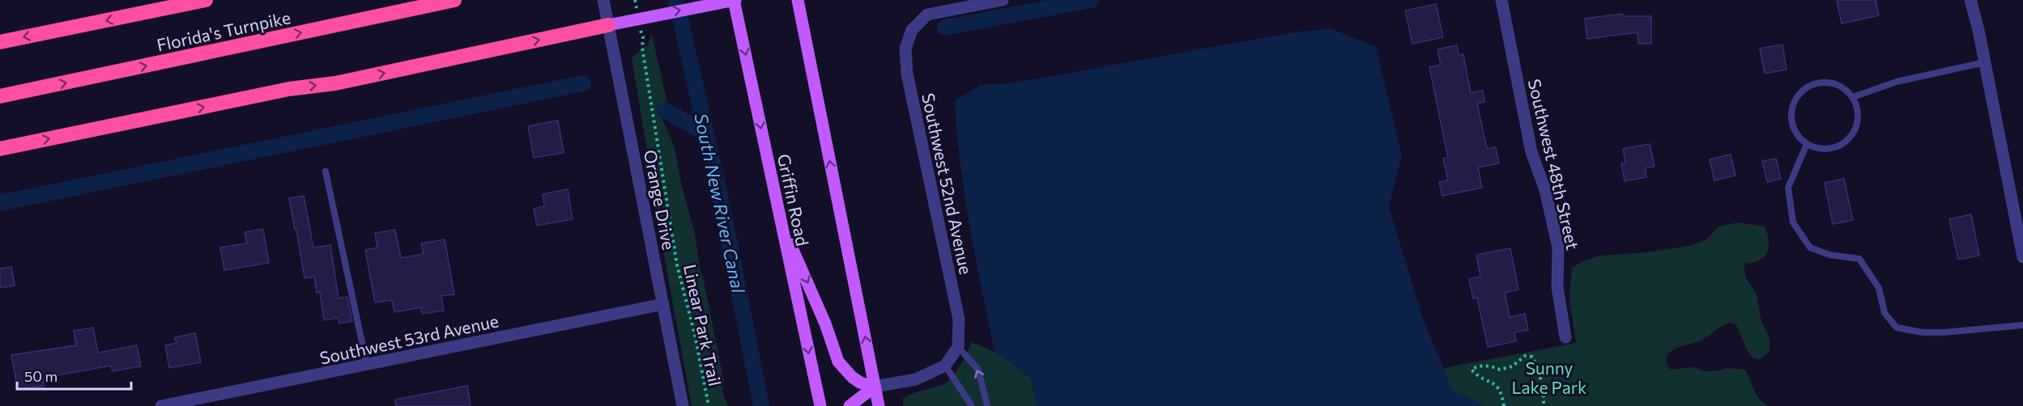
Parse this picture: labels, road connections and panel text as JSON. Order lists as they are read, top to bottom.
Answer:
{
  "streets": {
    "highway": ["Florida's Turnpike"],
    "main road": ["Griffin Road"],
    "street": [
      "Southwest 48th Street",
      "Southwest 52nd Avenue",
      "Orange Drive",
      "Southwest 53rd Avenue"
    ],
    "path": ["Linear Park Trail"]
  },
  "crossings": [
    ["Orange Drive", "Southwest 53rd Avenue"]
  ],
  "water": ["South New River Canal"],
  "parks": ["Sunny Lake Park"],
  "scale_bar": "50 m"
}
